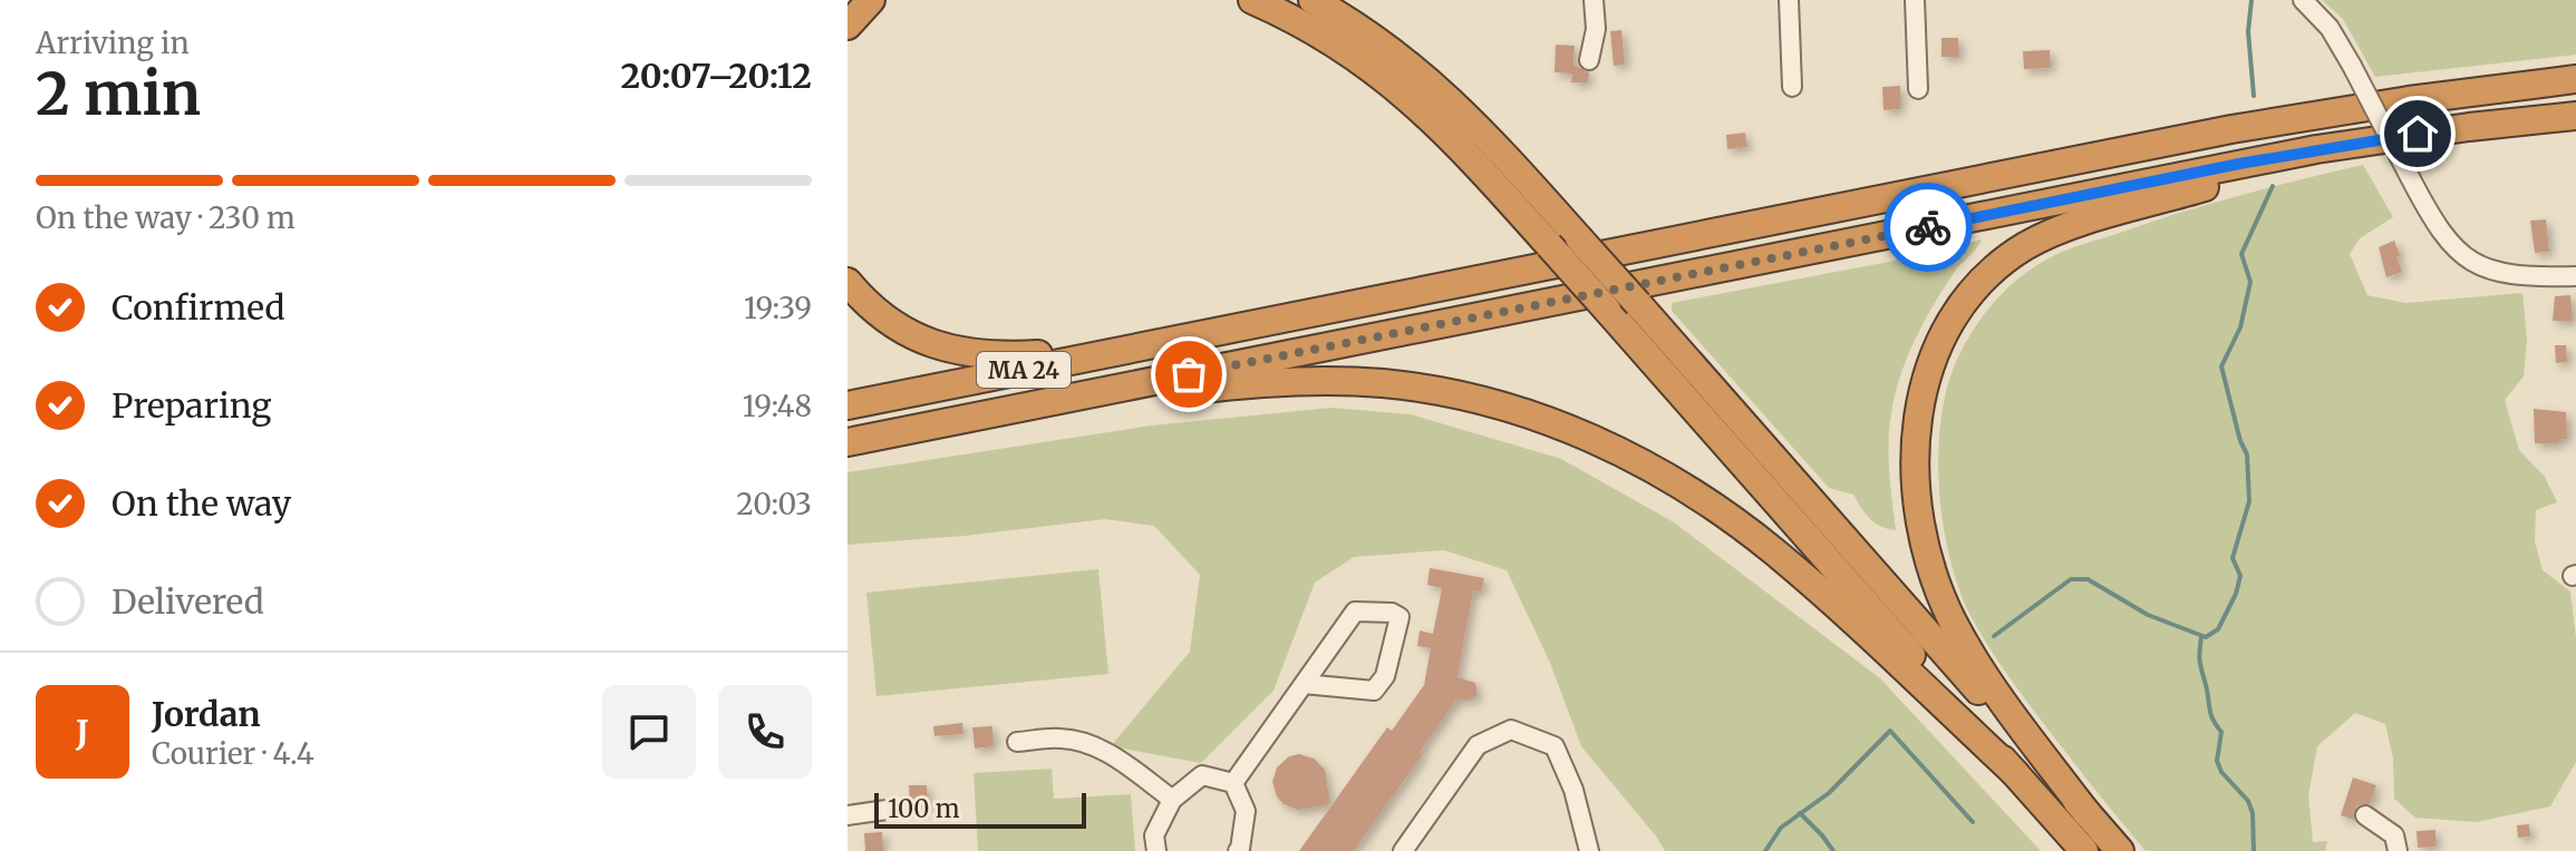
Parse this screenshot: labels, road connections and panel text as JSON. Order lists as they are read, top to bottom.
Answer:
{
  "streets": {
    "highway": ["MA 24"]
  },
  "scale_bar": "100 m",
  "page": {
    "heading": ["2 min", "Arriving in", "20:07–20:12"],
    "panel": ["Jordan", "Courier · 4.4"],
    "bar": "On the way · 230 m",
    "list": [
      ["Confirmed", "19:39"],
      ["Preparing", "19:48"],
      ["On the way", "20:03"],
      "Delivered"
    ],
    "round": "J",
    "scale": "100 m"
  }
}
